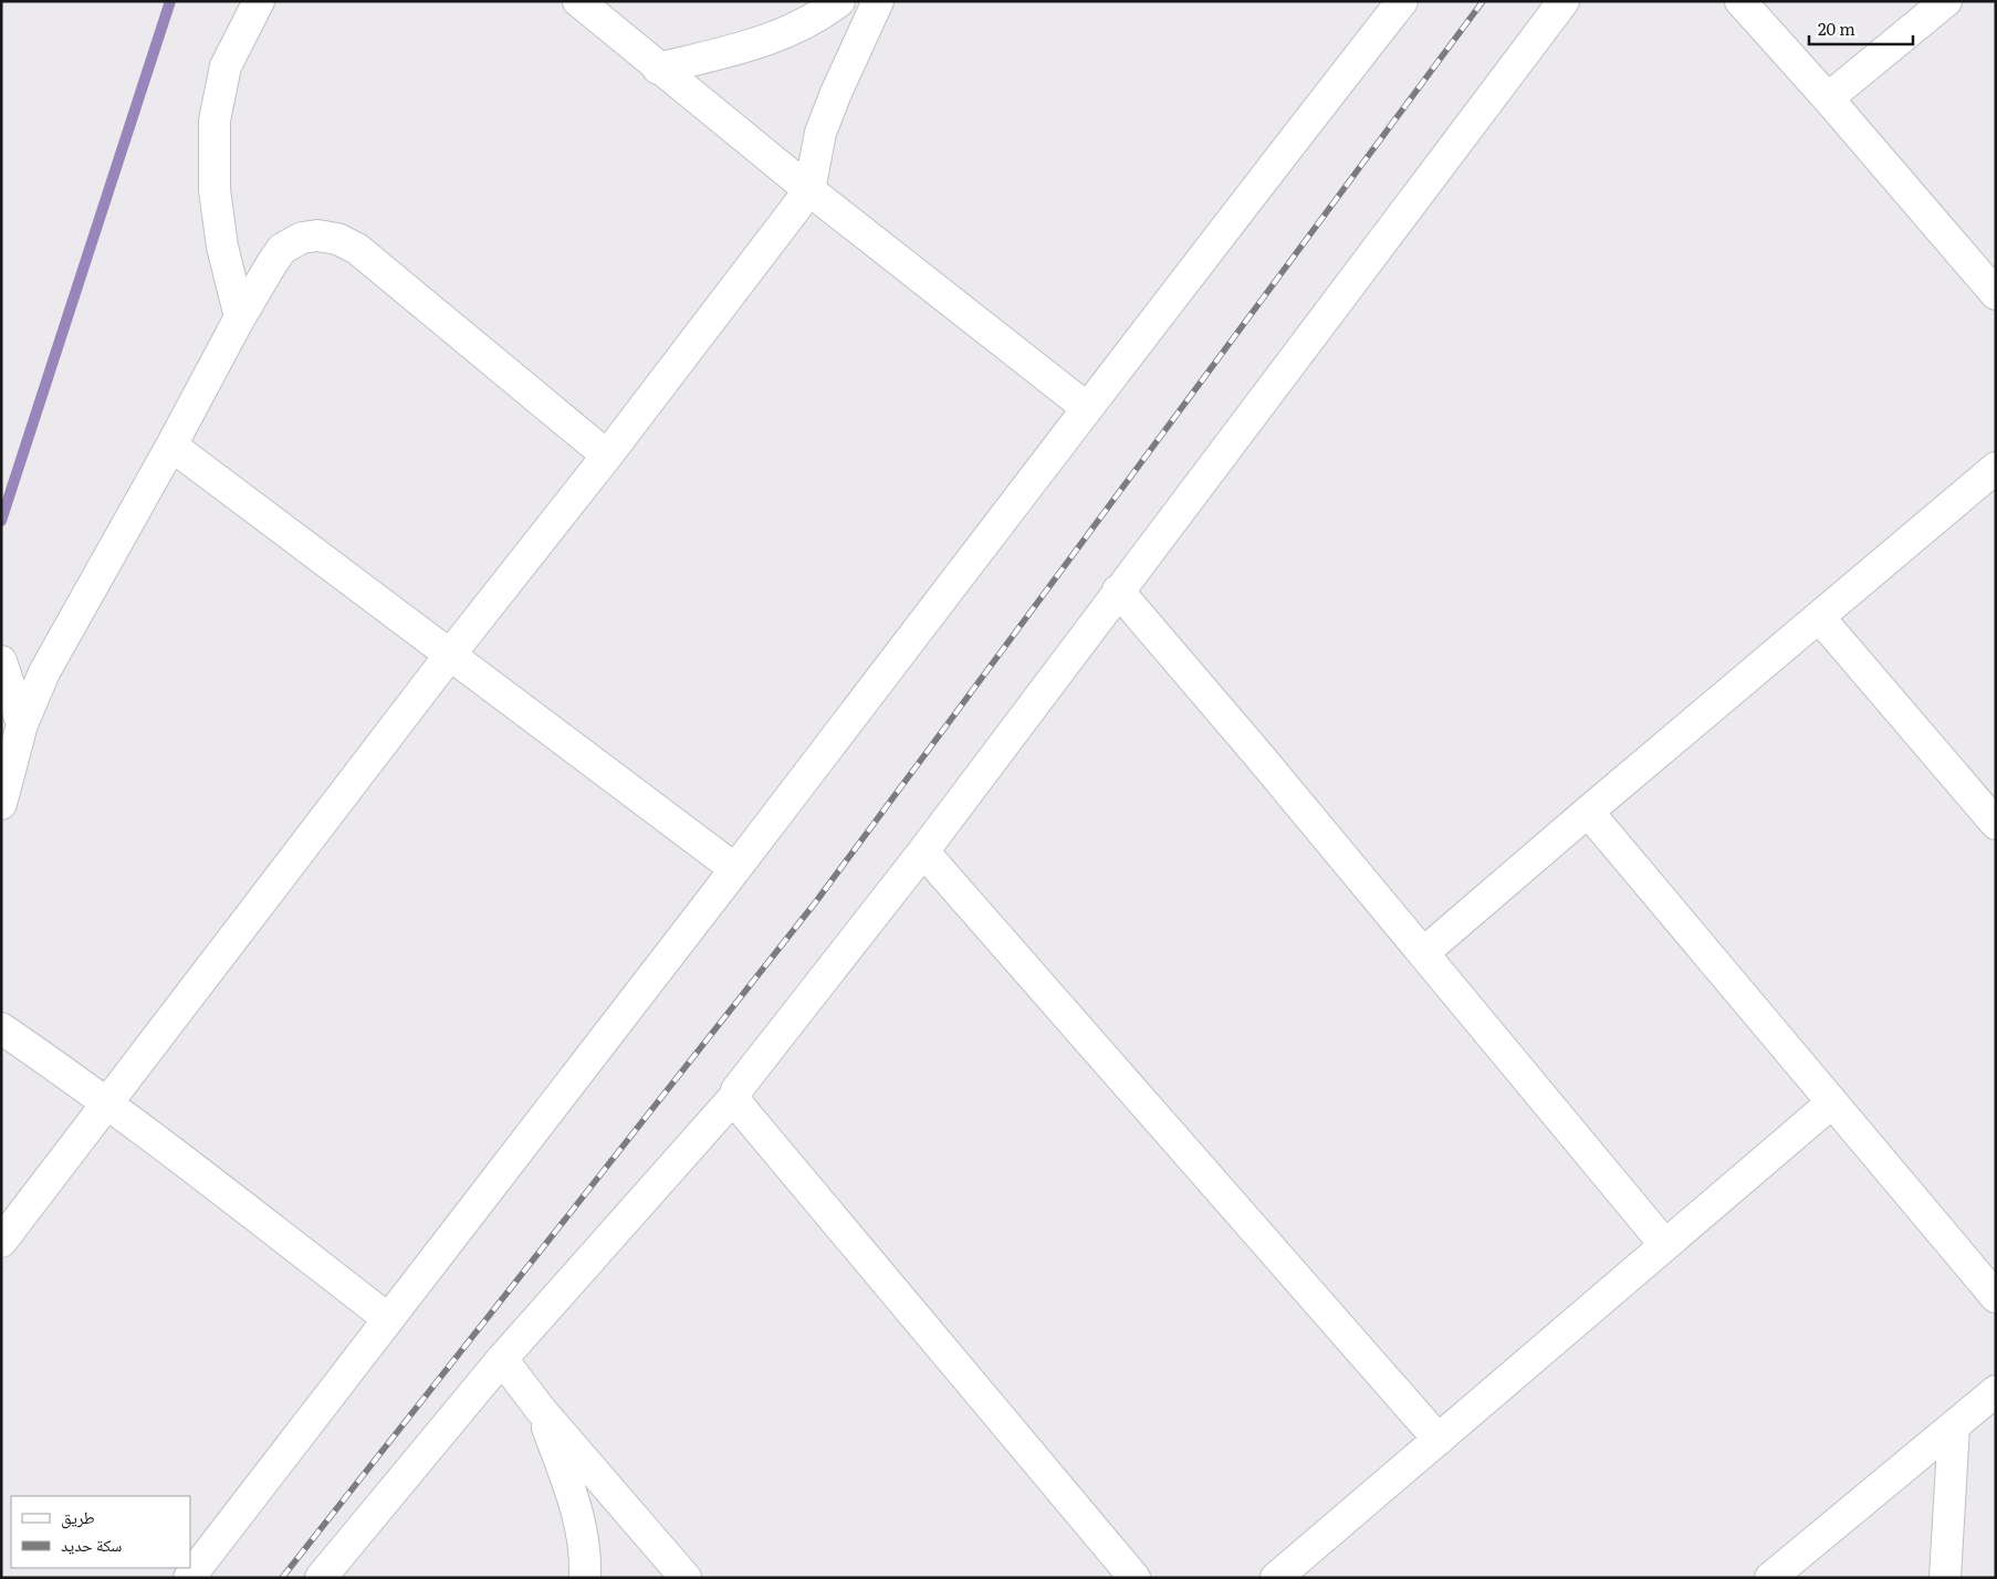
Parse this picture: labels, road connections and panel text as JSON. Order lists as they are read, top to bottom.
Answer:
{
  "legend": ["طريق", "سكة حديد"],
  "scale_bar": "20 m"
}
